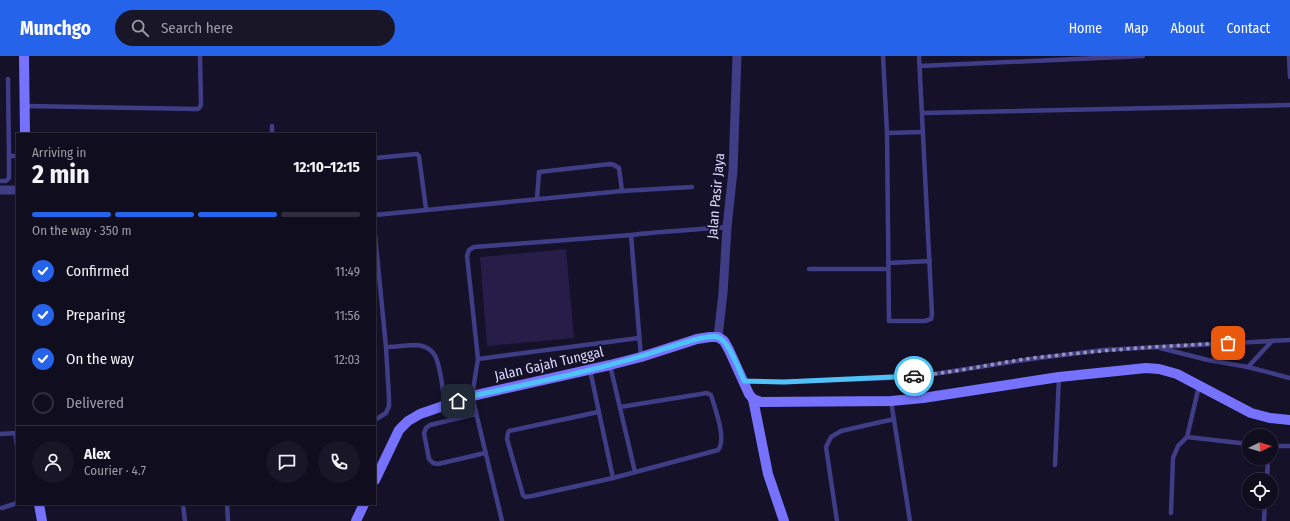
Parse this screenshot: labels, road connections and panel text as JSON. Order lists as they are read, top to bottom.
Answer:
{
  "streets": {
    "street": ["Jalan Pasir Jaya", "Jalan Gajah Tunggal"]
  },
  "crossings": [
    ["Jalan Pasir Jaya", "Jalan Gajah Tunggal"]
  ],
  "north": "right",
  "page": {
    "header": "Munchgo",
    "search": "Search here",
    "nav": [
      "Home",
      "Map",
      "About",
      "Contact"
    ],
    "heading": ["2 min", "Arriving in", "12:10–12:15"],
    "panel": ["Alex", "Courier · 4.7"],
    "bar": "On the way · 350 m",
    "list": [
      ["Confirmed", "11:49"],
      ["Preparing", "11:56"],
      ["On the way", "12:03"],
      "Delivered"
    ]
  }
}
